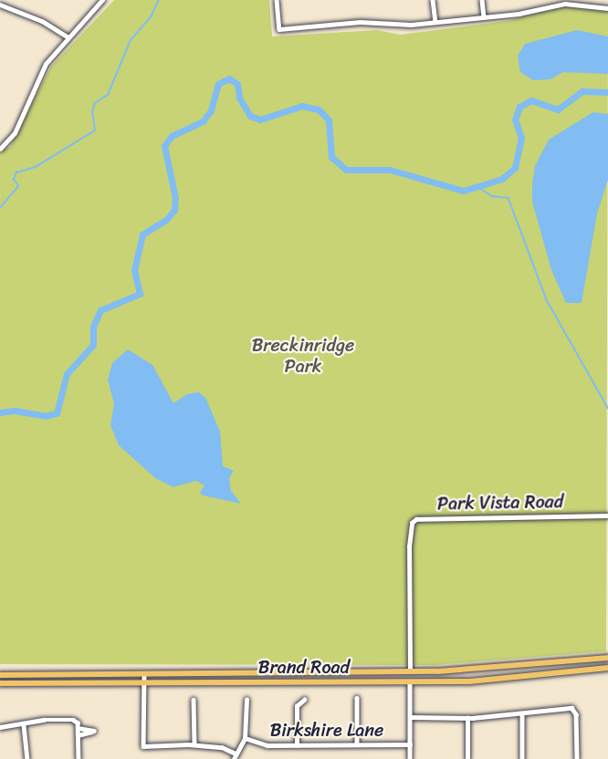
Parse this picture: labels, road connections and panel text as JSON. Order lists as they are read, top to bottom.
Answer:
{
  "streets": {
    "main road": ["Brand Road"],
    "street": ["Park Vista Road", "Birkshire Lane"]
  },
  "crossings": [
    ["Park Vista Road", "Brand Road"]
  ],
  "parks": ["Breckinridge Park"]
}
